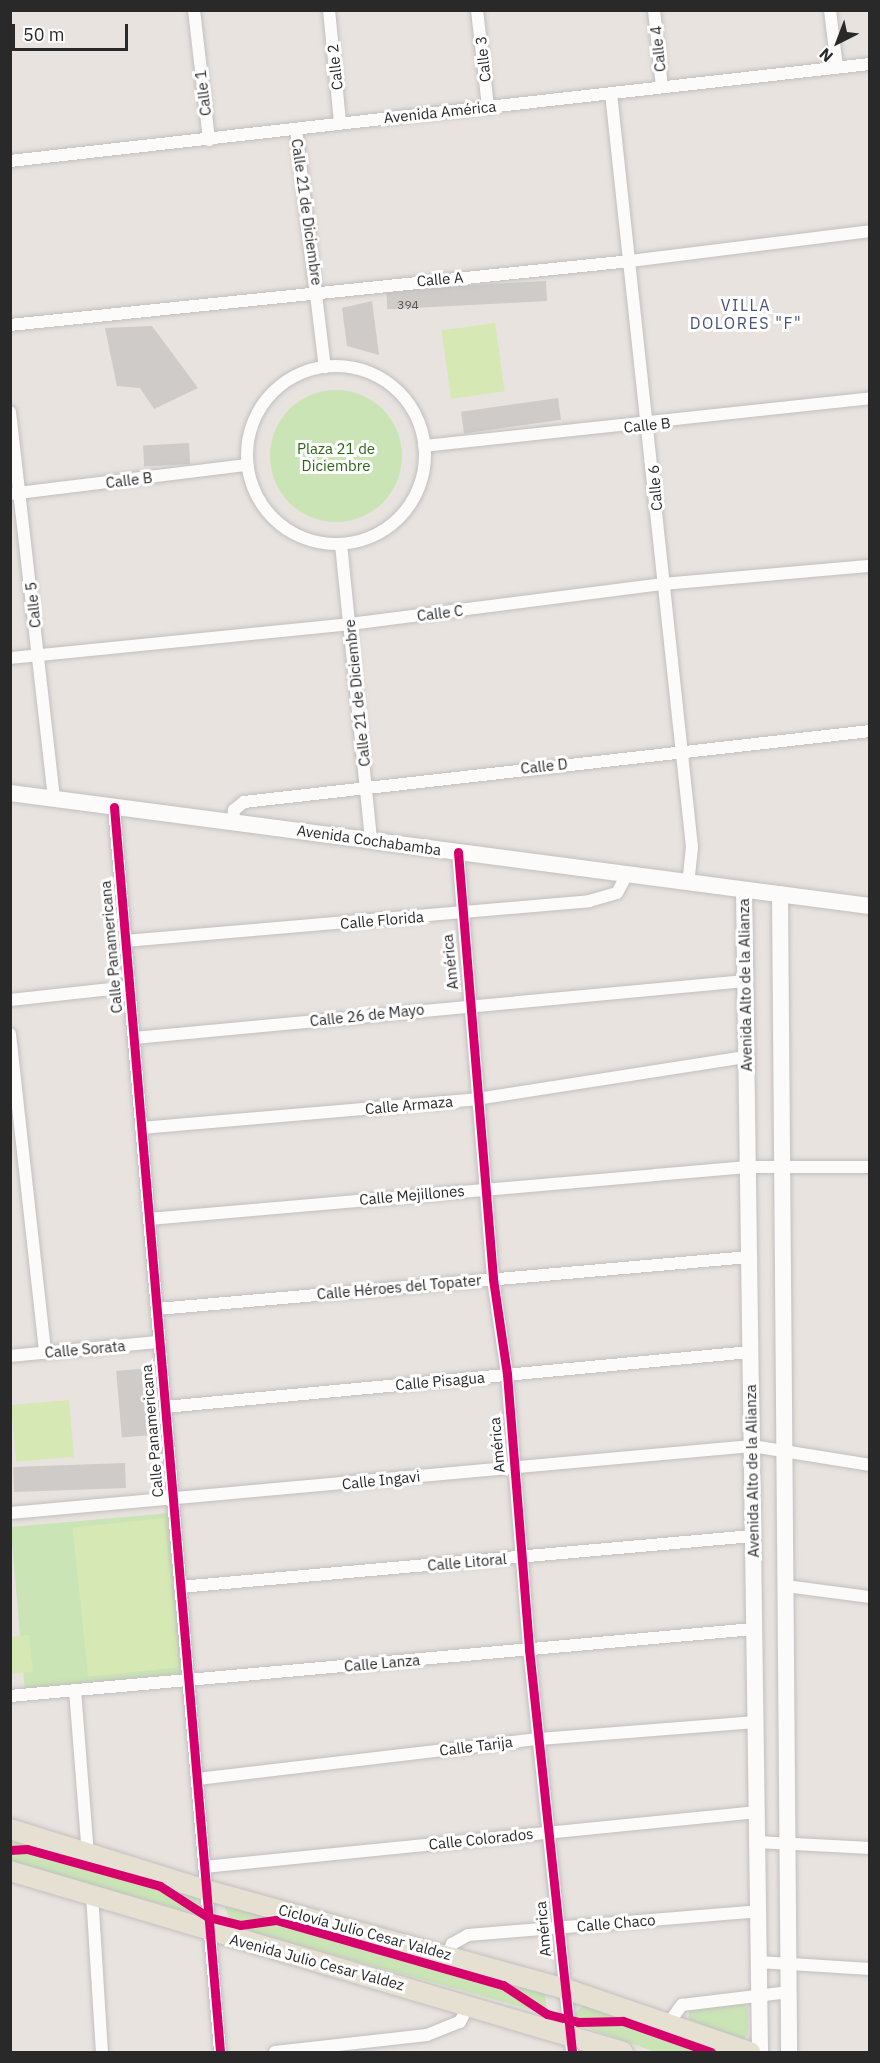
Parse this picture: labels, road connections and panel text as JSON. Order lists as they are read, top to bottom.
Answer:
{
  "streets": {
    "main road": ["Avenida Julio Cesar Valdez"],
    "street": [
      "Calle 4",
      "Calle 3",
      "Calle 2",
      "Calle 1",
      "Avenida América",
      "Calle 21 de Diciembre",
      "Calle A",
      "Calle B",
      "Calle 6",
      "Calle 5",
      "Calle C",
      "Calle D",
      "Avenida Cochabamba",
      "Calle Florida",
      "Calle Panamericana",
      "América",
      "Avenida Alto de la Alianza",
      "Calle 26 de Mayo",
      "Calle Armaza",
      "Calle Mejillones",
      "Calle Héroes del Topater",
      "Calle Sorata",
      "Calle Pisagua",
      "Calle Ingavi",
      "Calle Litoral",
      "Calle Lanza",
      "Calle Tarija",
      "Calle Colorados",
      "Calle Chaco"
    ],
    "cycle path": ["Ciclovía Julio Cesar Valdez"]
  },
  "crossings": [
    ["Calle 4", "Avenida América"],
    ["Calle 3", "Avenida América"],
    ["Calle 2", "Avenida América"],
    ["Calle 1", "Avenida América"],
    ["Avenida América", "Calle 21 de Diciembre"],
    ["Avenida América", "Calle 6"],
    ["Calle 21 de Diciembre", "Calle A"],
    ["Calle 21 de Diciembre", "Calle B"],
    ["Calle 21 de Diciembre", "Calle C"],
    ["Calle 21 de Diciembre", "Calle D"],
    ["Calle 21 de Diciembre", "Avenida Cochabamba"],
    ["Calle A", "Calle 6"],
    ["Calle B", "Calle 6"],
    ["Calle B", "Calle 5"],
    ["Calle 6", "Calle C"],
    ["Calle 6", "Calle D"],
    ["Calle 6", "Avenida Cochabamba"],
    ["Calle 5", "Calle C"],
    ["Calle 5", "Avenida Cochabamba"],
    ["Calle D", "Avenida Cochabamba"],
    ["Avenida Cochabamba", "Calle Florida"],
    ["Avenida Cochabamba", "Calle Panamericana"],
    ["Avenida Cochabamba", "América"],
    ["Avenida Cochabamba", "Avenida Alto de la Alianza"],
    ["Calle Florida", "Calle Panamericana"],
    ["Calle Florida", "América"],
    ["Calle Panamericana", "Calle 26 de Mayo"],
    ["Calle Panamericana", "Calle Armaza"],
    ["Calle Panamericana", "Calle Mejillones"],
    ["Calle Panamericana", "Calle Héroes del Topater"],
    ["Calle Panamericana", "Calle Sorata"],
    ["Calle Panamericana", "Calle Pisagua"],
    ["Calle Panamericana", "Calle Ingavi"],
    ["Calle Panamericana", "Calle Litoral"],
    ["Calle Panamericana", "Calle Lanza"],
    ["Calle Panamericana", "Calle Tarija"],
    ["Calle Panamericana", "Calle Colorados"],
    ["Calle Panamericana", "Avenida Julio Cesar Valdez"],
    ["América", "Calle 26 de Mayo"],
    ["América", "Calle Armaza"],
    ["América", "Calle Mejillones"],
    ["América", "Calle Héroes del Topater"],
    ["América", "Calle Pisagua"],
    ["América", "Calle Ingavi"],
    ["América", "Calle Litoral"],
    ["América", "Calle Lanza"],
    ["América", "Calle Tarija"],
    ["América", "Calle Colorados"],
    ["América", "Calle Chaco"],
    ["América", "Avenida Julio Cesar Valdez"],
    ["Avenida Alto de la Alianza", "Calle 26 de Mayo"],
    ["Avenida Alto de la Alianza", "Calle Armaza"],
    ["Avenida Alto de la Alianza", "Calle Mejillones"],
    ["Avenida Alto de la Alianza", "Calle Héroes del Topater"],
    ["Avenida Alto de la Alianza", "Calle Pisagua"],
    ["Avenida Alto de la Alianza", "Calle Ingavi"],
    ["Avenida Alto de la Alianza", "Calle Litoral"],
    ["Avenida Alto de la Alianza", "Calle Lanza"],
    ["Avenida Alto de la Alianza", "Calle Tarija"],
    ["Avenida Alto de la Alianza", "Calle Colorados"],
    ["Avenida Alto de la Alianza", "Calle Chaco"]
  ],
  "districts": ["VILLA DOLORES \"F\""],
  "parks": ["Plaza 21 de Diciembre"],
  "house_numbers": ["394"],
  "scale_bar": "50 m",
  "north": "bottom left"
}
